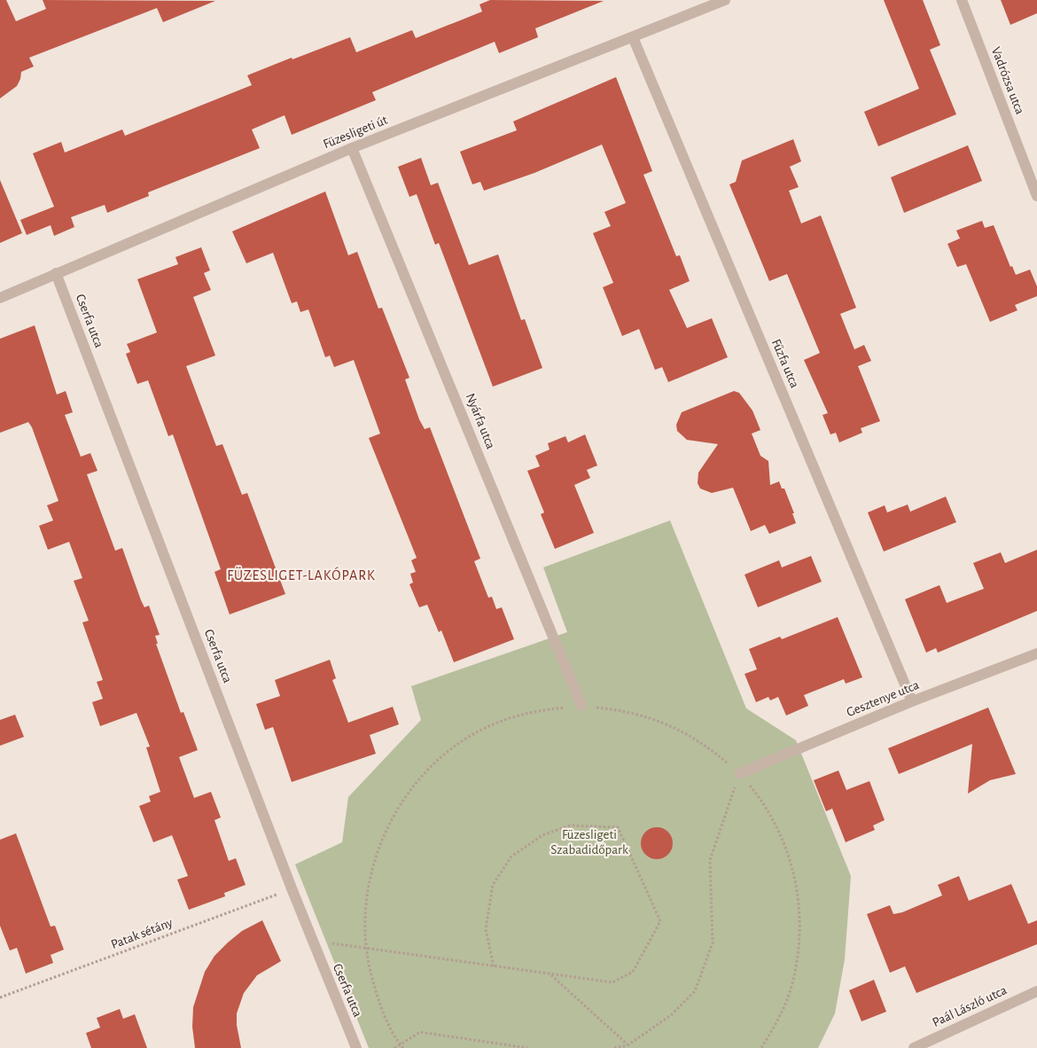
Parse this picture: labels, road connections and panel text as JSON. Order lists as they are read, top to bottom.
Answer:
{
  "streets": {
    "street": [
      "Vadrózsa utca",
      "Füzesligeti út",
      "Cserfa utca",
      "Fűzfa utca",
      "Nyárfa utca",
      "Gesztenye utca",
      "Paál László utca"
    ],
    "path": ["Patak sétány"]
  },
  "crossings": [
    ["Füzesligeti út", "Cserfa utca"],
    ["Füzesligeti út", "Fűzfa utca"],
    ["Füzesligeti út", "Nyárfa utca"],
    ["Cserfa utca", "Patak sétány"],
    ["Fűzfa utca", "Gesztenye utca"]
  ],
  "districts": ["FÜZESLIGET-LAKÓPARK"],
  "parks": ["Füzesligeti Szabadidőpark"]
}
